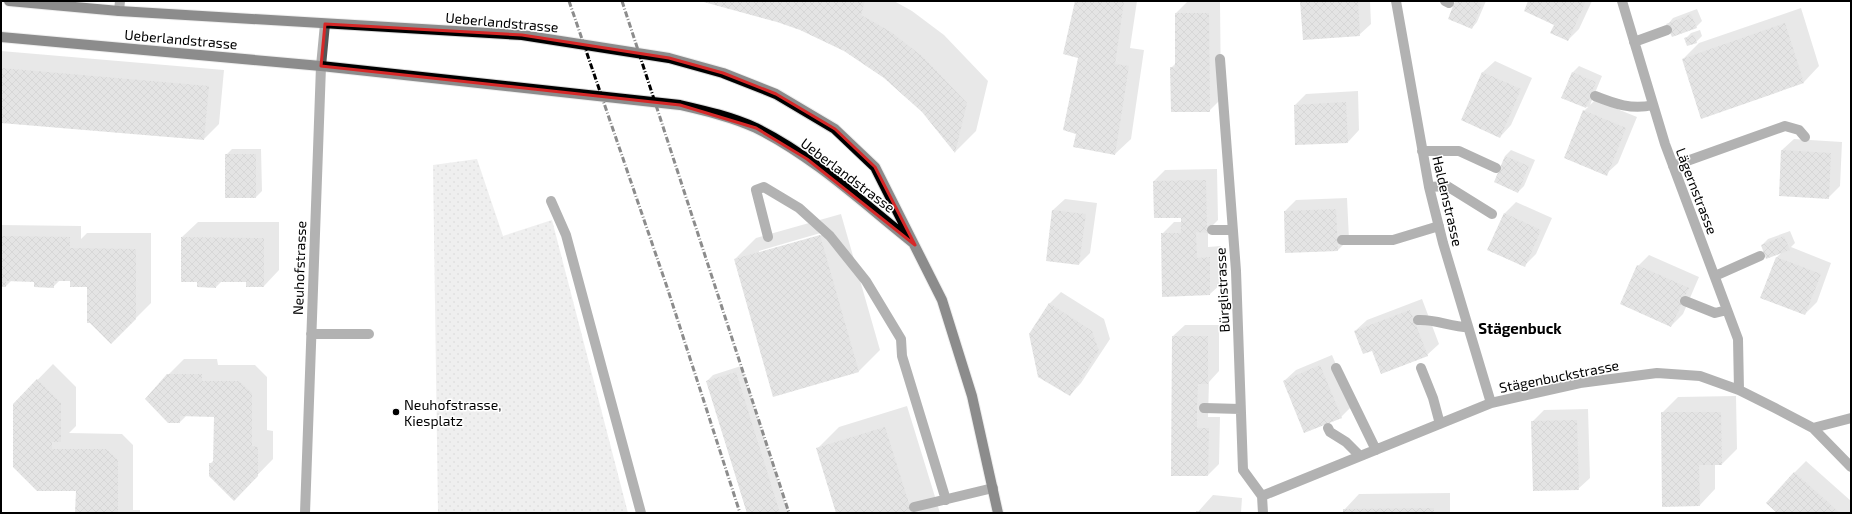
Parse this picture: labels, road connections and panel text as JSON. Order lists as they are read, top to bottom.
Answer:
{
  "streets": {
    "main road": ["Ueberlandstrasse"],
    "street": [
      "Lägernstrasse",
      "Haldenstrasse",
      "Neuhofstrasse",
      "Bürglistrasse",
      "Stägenbuckstrasse"
    ]
  },
  "crossings": [
    ["Ueberlandstrasse", "Neuhofstrasse"],
    ["Lägernstrasse", "Stägenbuckstrasse"],
    ["Haldenstrasse", "Stägenbuckstrasse"],
    ["Bürglistrasse", "Stägenbuckstrasse"]
  ],
  "districts": ["Stägenbuck"],
  "places": ["Neuhofstrasse, Kiesplatz"]
}
